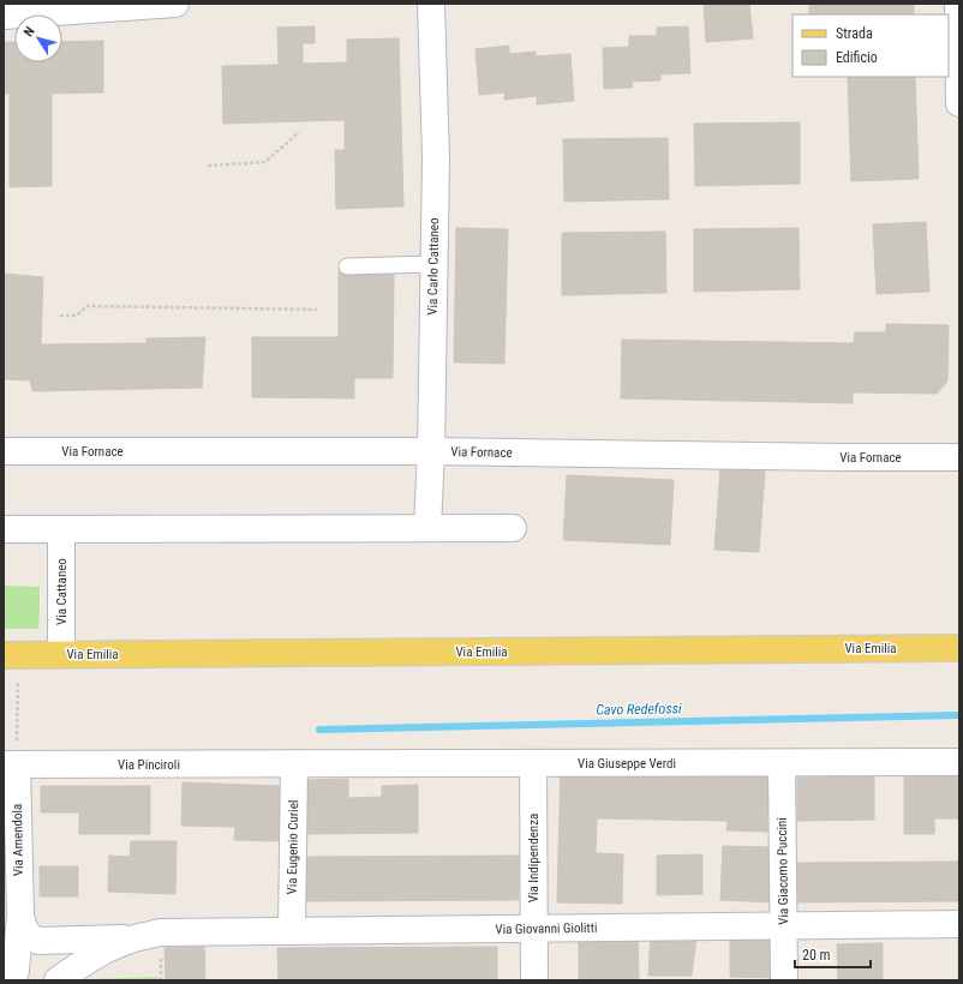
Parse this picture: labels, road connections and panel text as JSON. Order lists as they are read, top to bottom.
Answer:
{
  "streets": {
    "main road": ["Via Emilia"],
    "street": [
      "Via Carlo Cattaneo",
      "Via Fornace",
      "Via Cattaneo",
      "Via Giuseppe Verdi",
      "Via Pinciroli",
      "Via Amendola",
      "Via Eugenio Curiel",
      "Via Indipendenza",
      "Via Giacomo Puccini",
      "Via Giovanni Giolitti"
    ]
  },
  "crossings": [
    ["Via Carlo Cattaneo", "Via Fornace"],
    ["Via Cattaneo", "Via Emilia"],
    ["Via Giuseppe Verdi", "Via Pinciroli"],
    ["Via Giuseppe Verdi", "Via Eugenio Curiel"],
    ["Via Giuseppe Verdi", "Via Indipendenza"],
    ["Via Giuseppe Verdi", "Via Giacomo Puccini"],
    ["Via Pinciroli", "Via Amendola"],
    ["Via Pinciroli", "Via Eugenio Curiel"],
    ["Via Eugenio Curiel", "Via Giovanni Giolitti"],
    ["Via Indipendenza", "Via Giovanni Giolitti"],
    ["Via Giacomo Puccini", "Via Giovanni Giolitti"]
  ],
  "water": ["Cavo Redefossi"],
  "legend": ["Strada", "Edificio"],
  "scale_bar": "20 m",
  "north": "top left"
}
